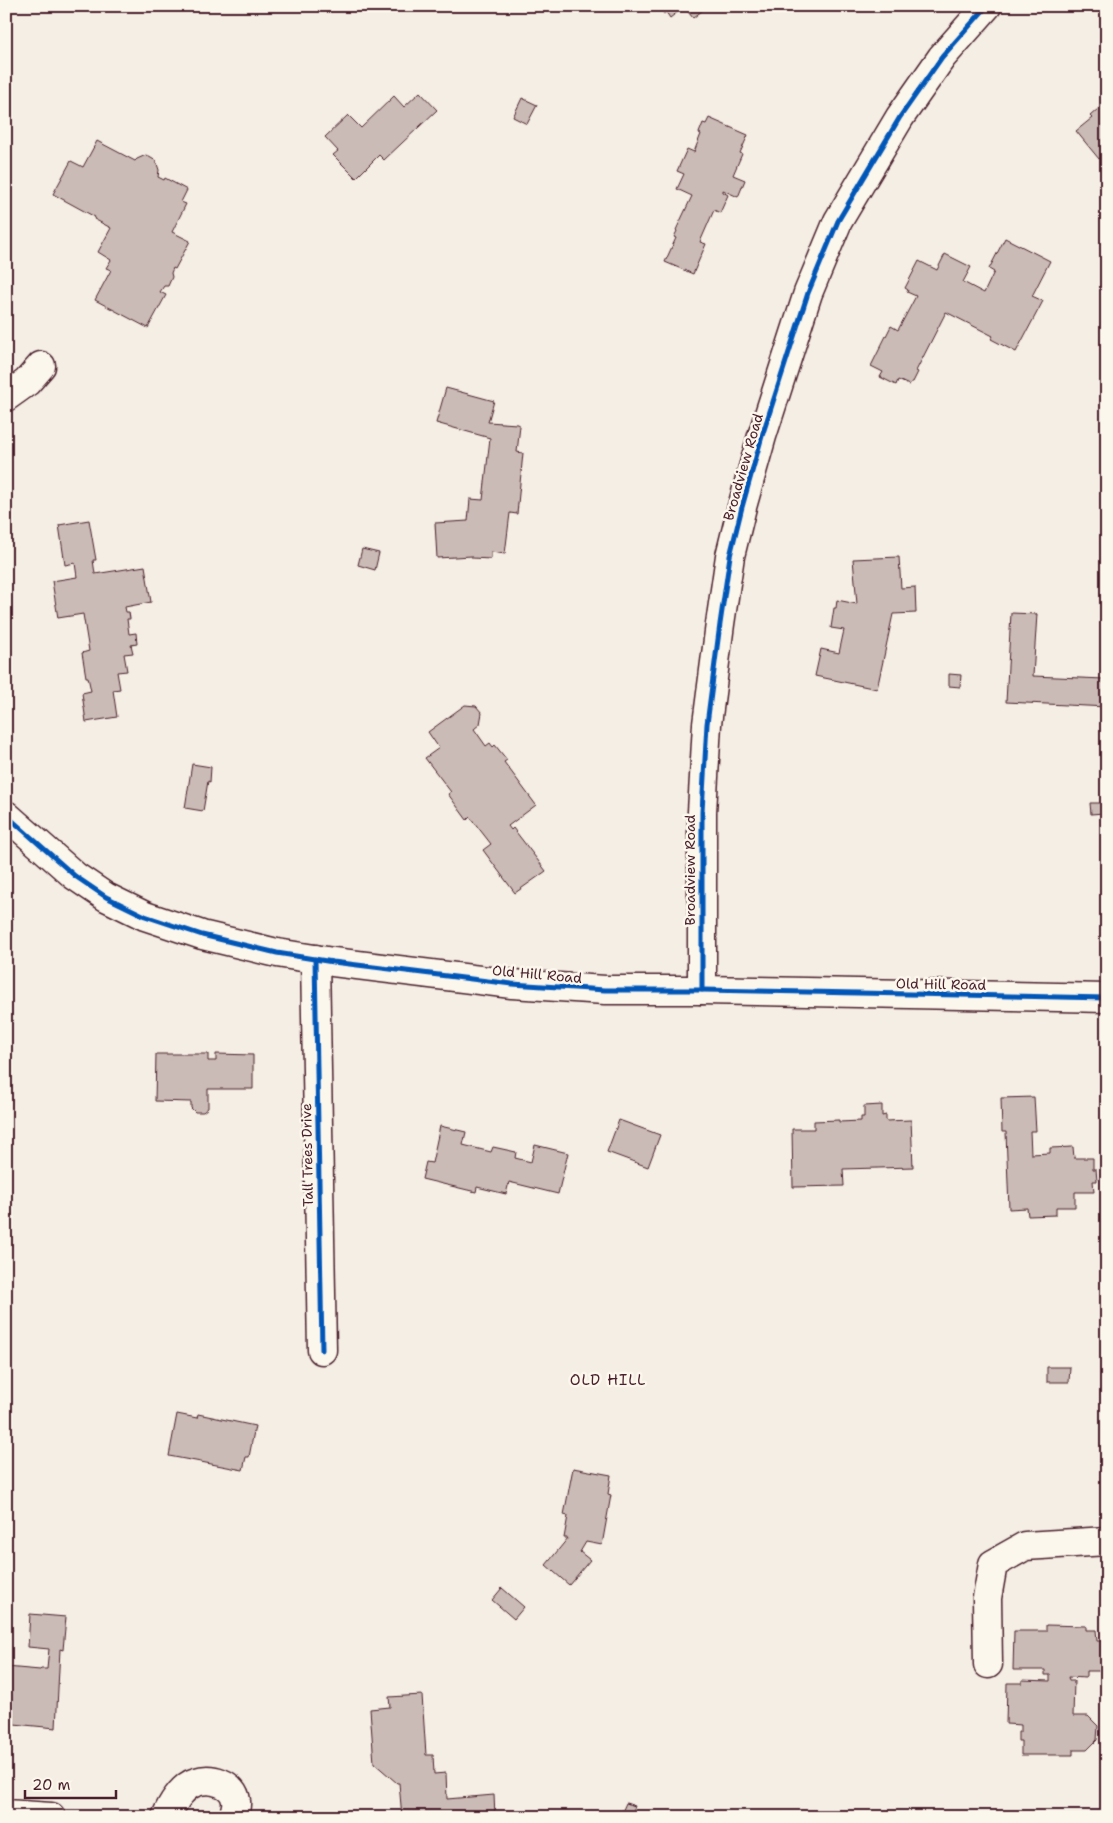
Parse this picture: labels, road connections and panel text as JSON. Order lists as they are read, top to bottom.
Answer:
{
  "streets": {
    "street": ["Broadview Road", "Old Hill Road", "Tall Trees Drive"]
  },
  "crossings": [
    ["Broadview Road", "Old Hill Road"],
    ["Old Hill Road", "Tall Trees Drive"]
  ],
  "districts": ["OLD HILL"],
  "scale_bar": "20 m"
}
